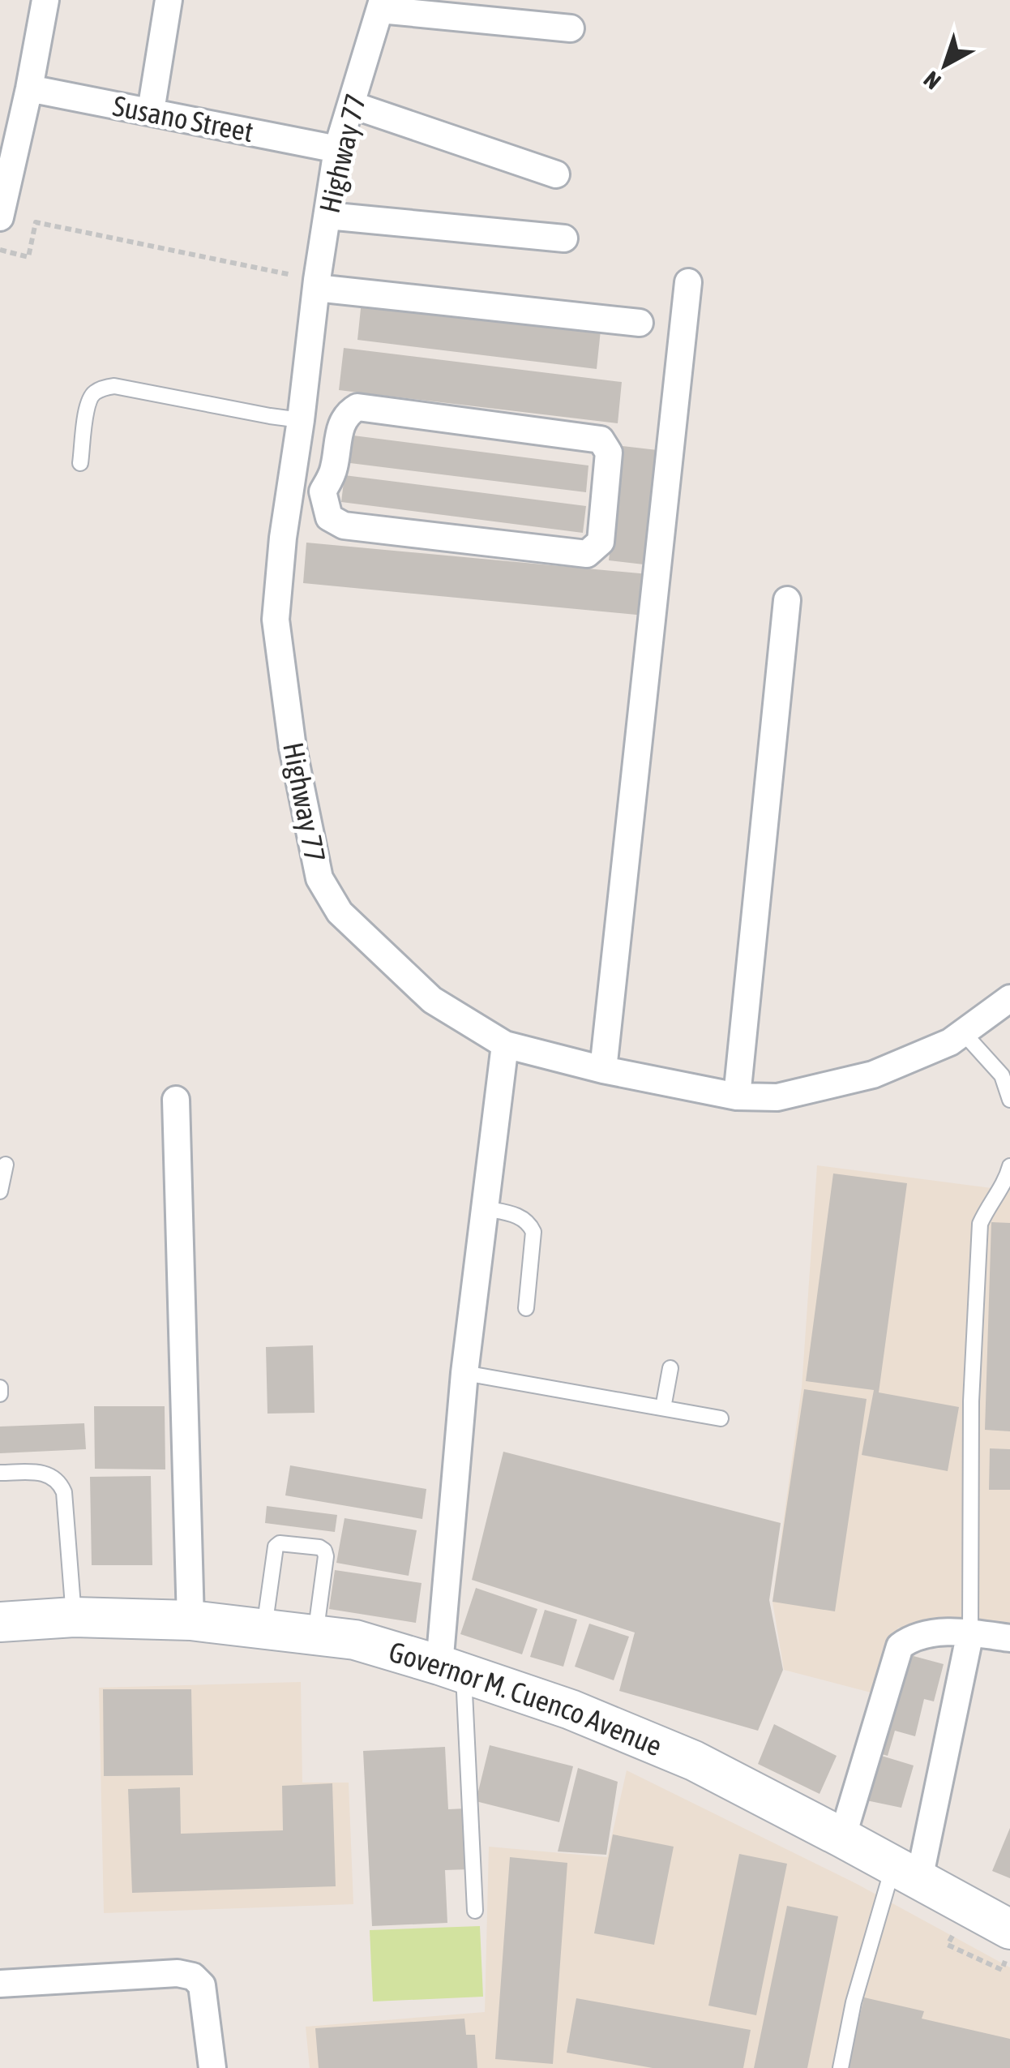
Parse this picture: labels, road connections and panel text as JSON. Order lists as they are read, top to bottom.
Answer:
{
  "streets": {
    "main road": ["Governor M. Cuenco Avenue"],
    "street": ["Susano Street", "Highway 77"]
  },
  "crossings": [
    ["Susano Street", "Highway 77"]
  ],
  "north": "bottom left"
}
